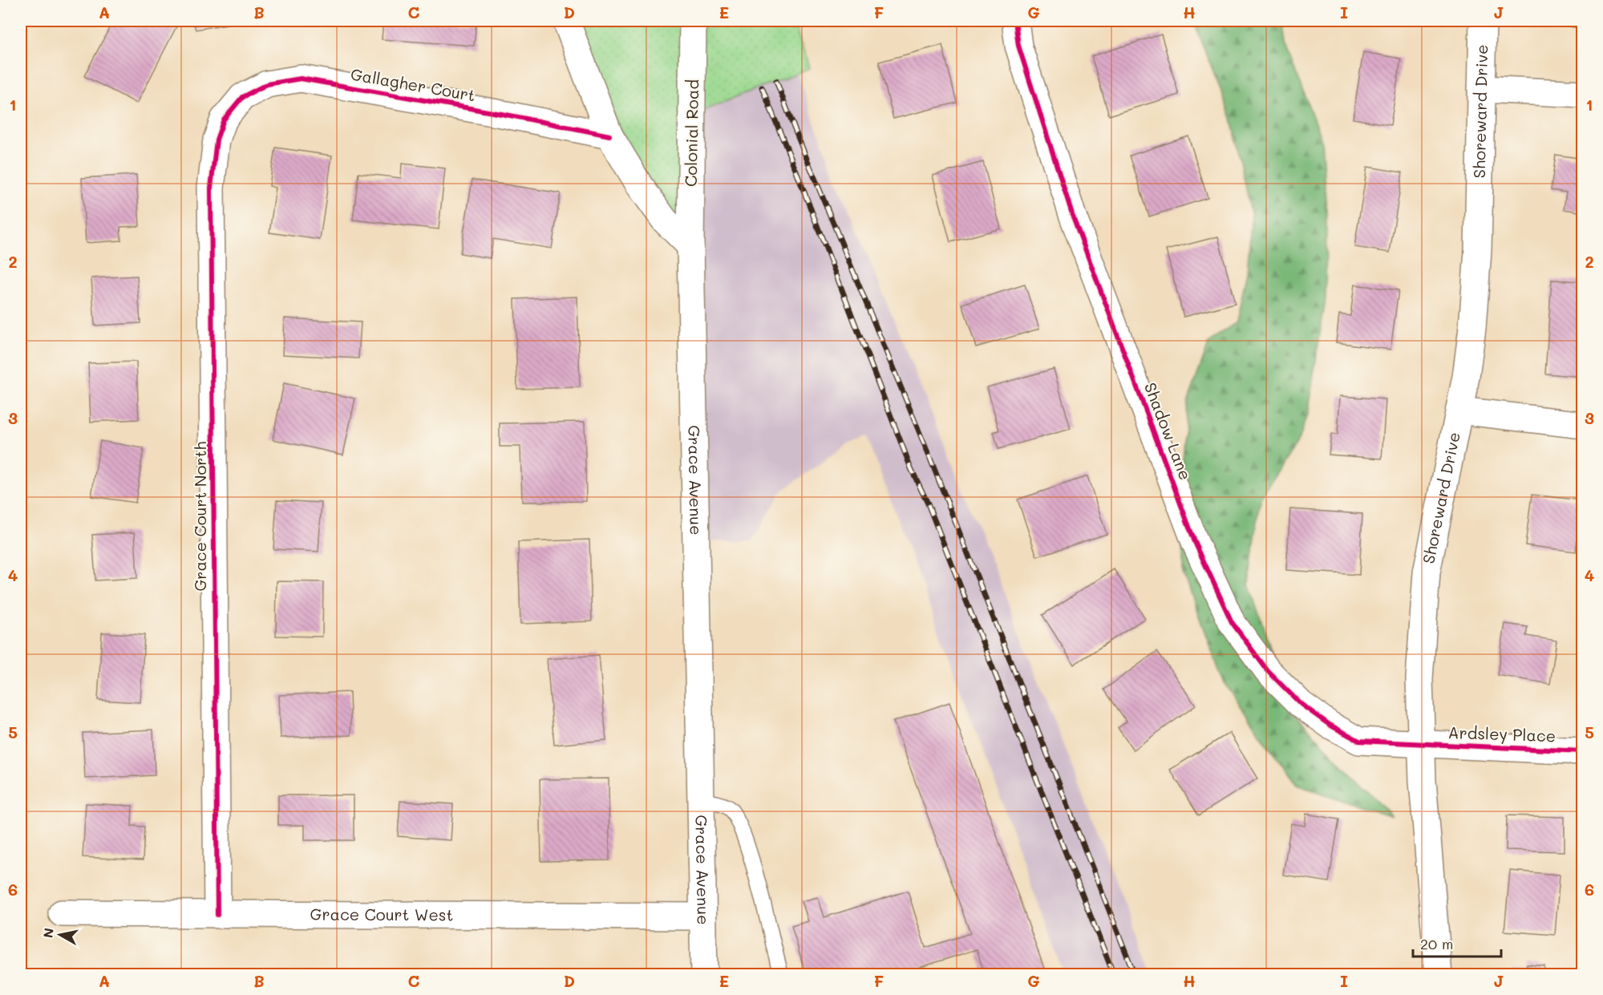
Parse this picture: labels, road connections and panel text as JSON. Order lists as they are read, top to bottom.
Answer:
{
  "streets": {
    "street": [
      "Gallagher Court",
      "Shoreward Drive",
      "Colonial Road",
      "Shadow Lane",
      "Grace Avenue",
      "Grace Court North",
      "Ardsley Place",
      "Grace Court West"
    ]
  },
  "crossings": [
    ["Gallagher Court", "Grace Court North"],
    ["Shoreward Drive", "Shadow Lane"],
    ["Shoreward Drive", "Ardsley Place"],
    ["Colonial Road", "Grace Avenue"],
    ["Shadow Lane", "Ardsley Place"],
    ["Grace Avenue", "Grace Court West"],
    ["Grace Court North", "Grace Court West"]
  ],
  "scale_bar": "20 m",
  "north": "left",
  "grid": {
    "columns": [
      "A",
      "B",
      "C",
      "D",
      "E",
      "F",
      "G",
      "H",
      "I",
      "J"
    ],
    "rows": [
      "1",
      "2",
      "3",
      "4",
      "5",
      "6"
    ]
  }
}
